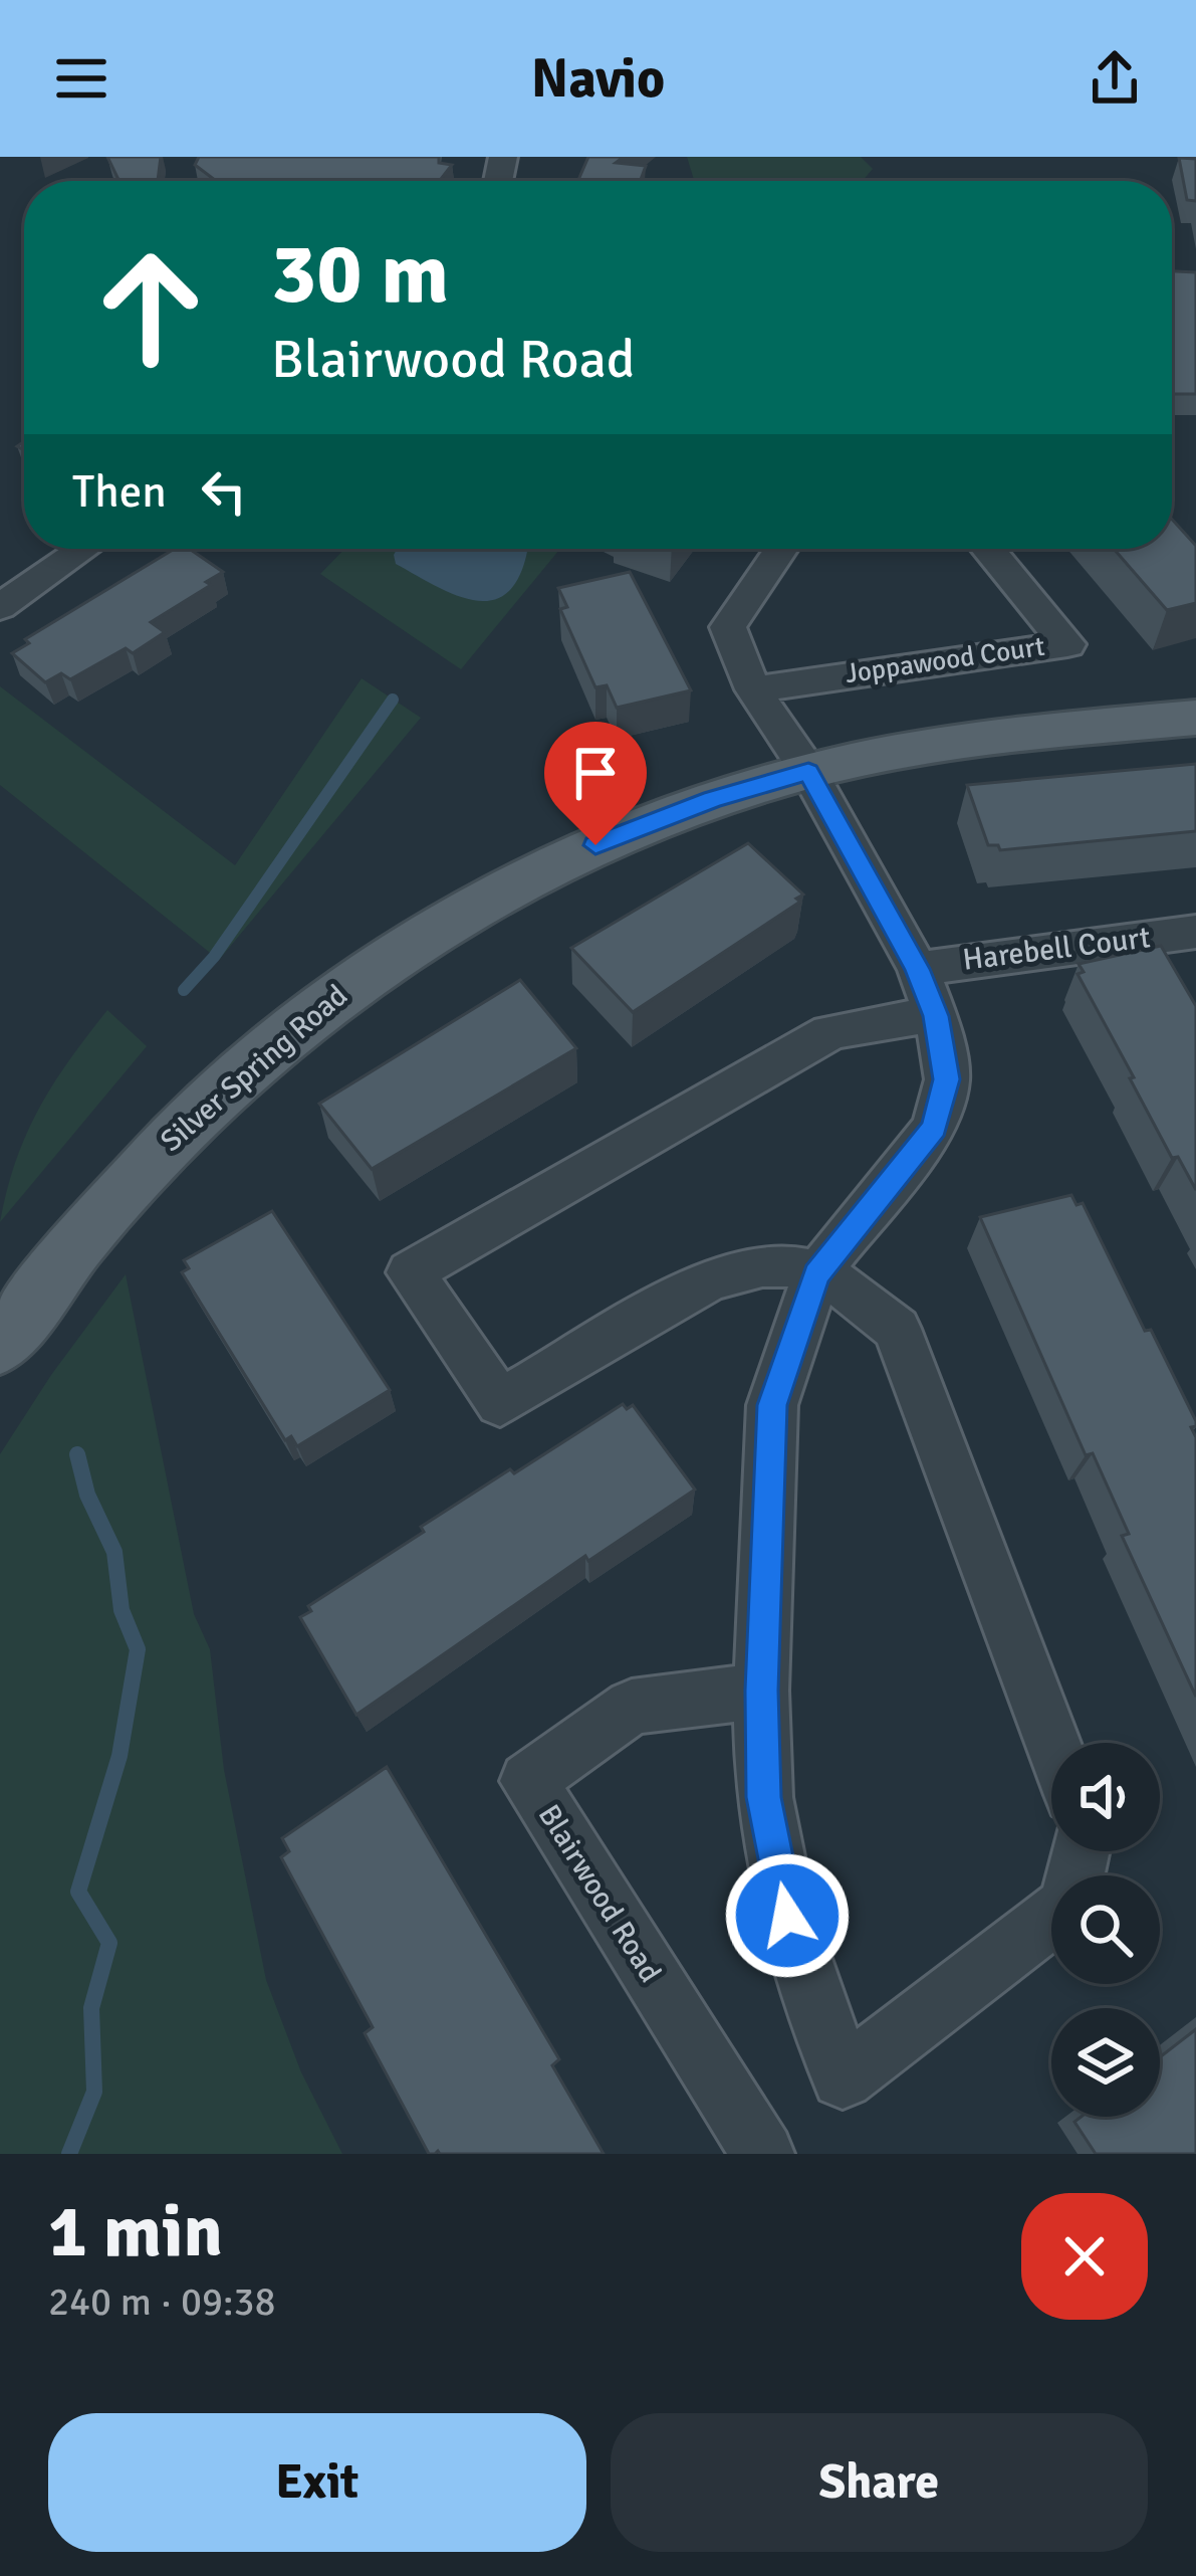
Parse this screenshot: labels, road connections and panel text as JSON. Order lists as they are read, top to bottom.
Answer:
{
  "streets": {
    "main road": ["Silver Spring Road"],
    "street": ["Joppawood Court", "Harebell Court", "Blairwood Road"]
  },
  "page": {
    "header": "Navio",
    "turn": ["30 m", "Blairwood Road"],
    "then": "Then",
    "heading": ["1 min", "240 m · 09:38"],
    "buttons": ["Exit", "Share"]
  }
}
